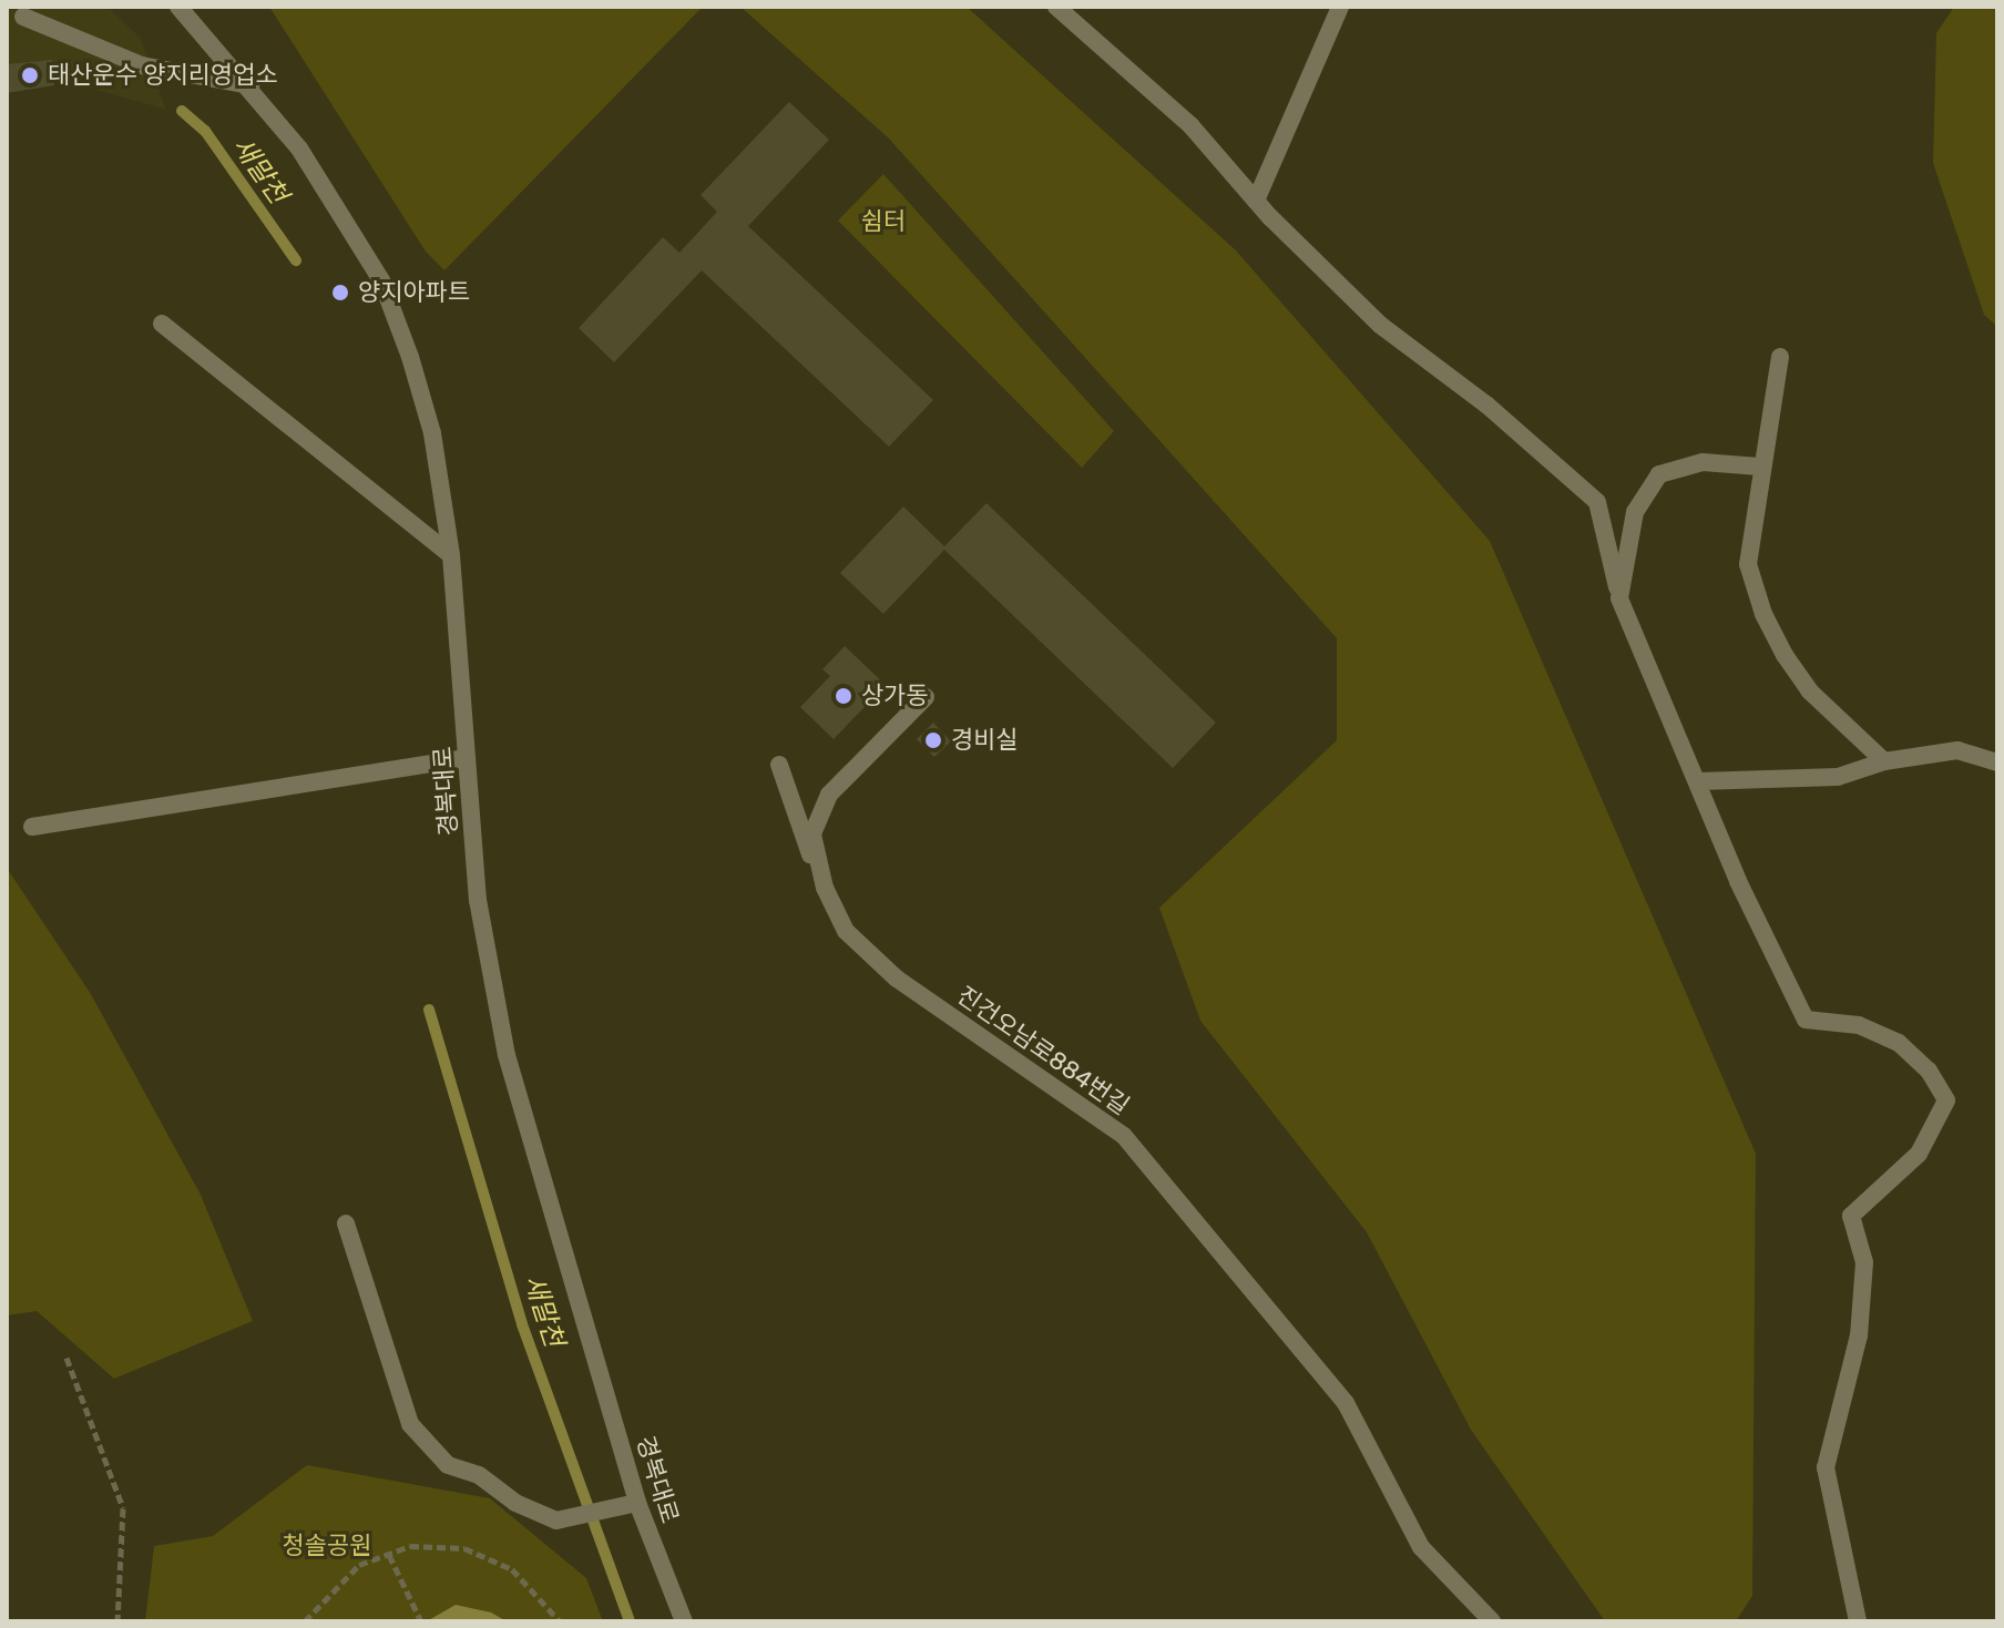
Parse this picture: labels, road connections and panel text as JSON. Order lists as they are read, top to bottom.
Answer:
{
  "streets": {
    "street": ["경복대로", "진건오남로884번길"]
  },
  "water": ["새말천"],
  "parks": ["쉼터", "청솔공원"],
  "places": [
    "태산운수 양지리영업소",
    "양지아파트",
    "상가동",
    "경비실"
  ]
}
